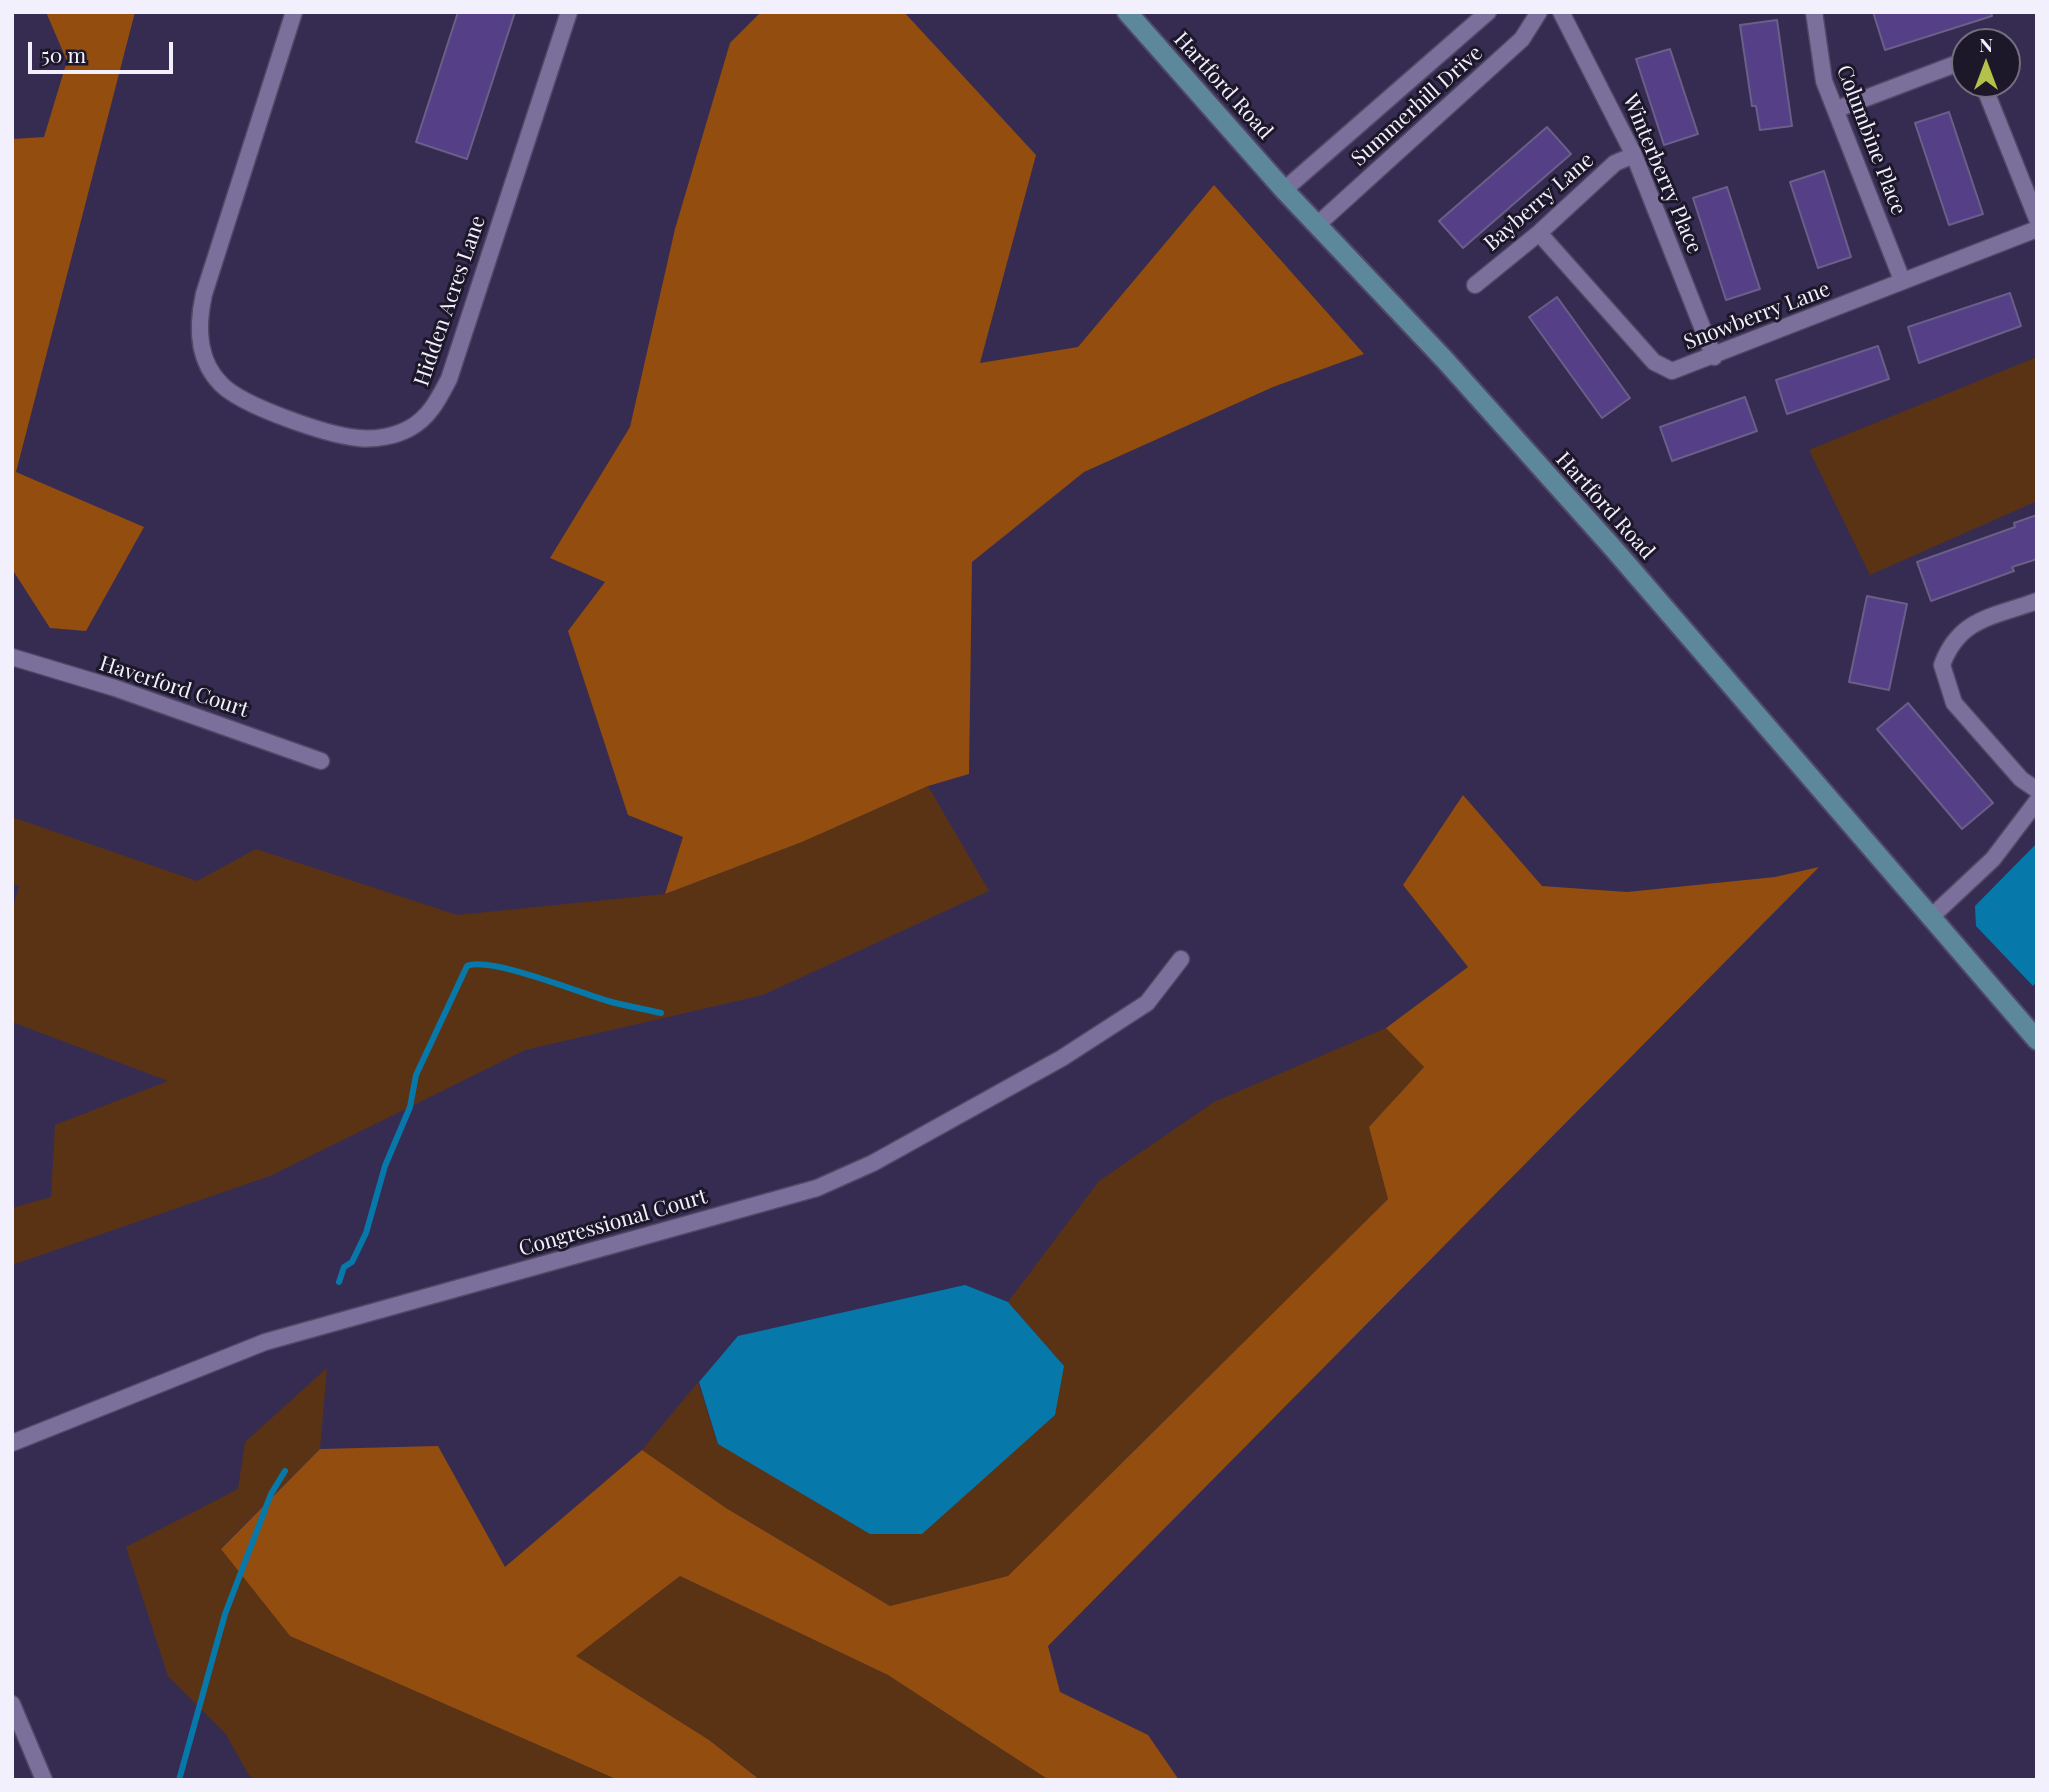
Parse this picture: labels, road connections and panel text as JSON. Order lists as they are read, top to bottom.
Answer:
{
  "streets": {
    "main road": ["Hartford Road"],
    "street": [
      "Summerhill Drive",
      "Columbine Place",
      "Winterberry Place",
      "Bayberry Lane",
      "Hidden Acres Lane",
      "Snowberry Lane",
      "Haverford Court",
      "Congressional Court"
    ]
  },
  "crossings": [
    ["Hartford Road", "Summerhill Drive"],
    ["Columbine Place", "Snowberry Lane"],
    ["Winterberry Place", "Bayberry Lane"],
    ["Winterberry Place", "Snowberry Lane"],
    ["Bayberry Lane", "Snowberry Lane"]
  ],
  "scale_bar": "50 m",
  "north": "top"
}
